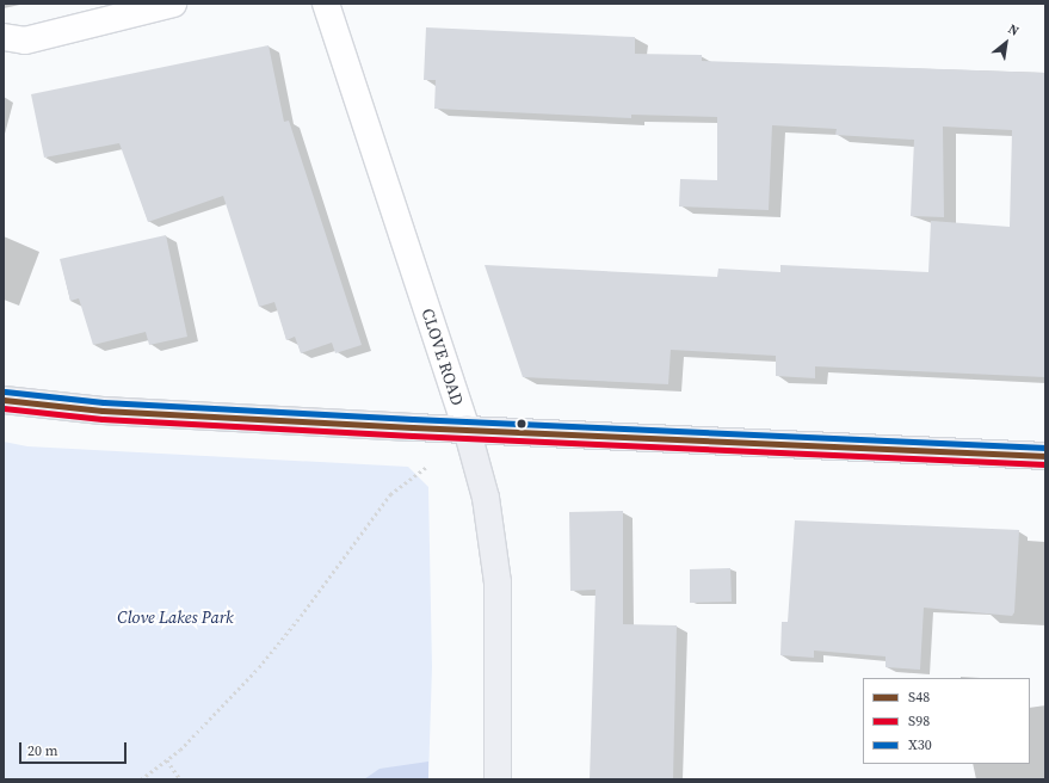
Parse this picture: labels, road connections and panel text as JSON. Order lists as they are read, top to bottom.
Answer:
{
  "streets": {
    "main road": ["CLOVE ROAD"]
  },
  "parks": ["Clove Lakes Park"],
  "lines": ["transit line X30", "transit line S48", "transit line S98"],
  "legend": ["S48", "S98", "X30"],
  "scale_bar": "20 m",
  "north": "top right"
}
